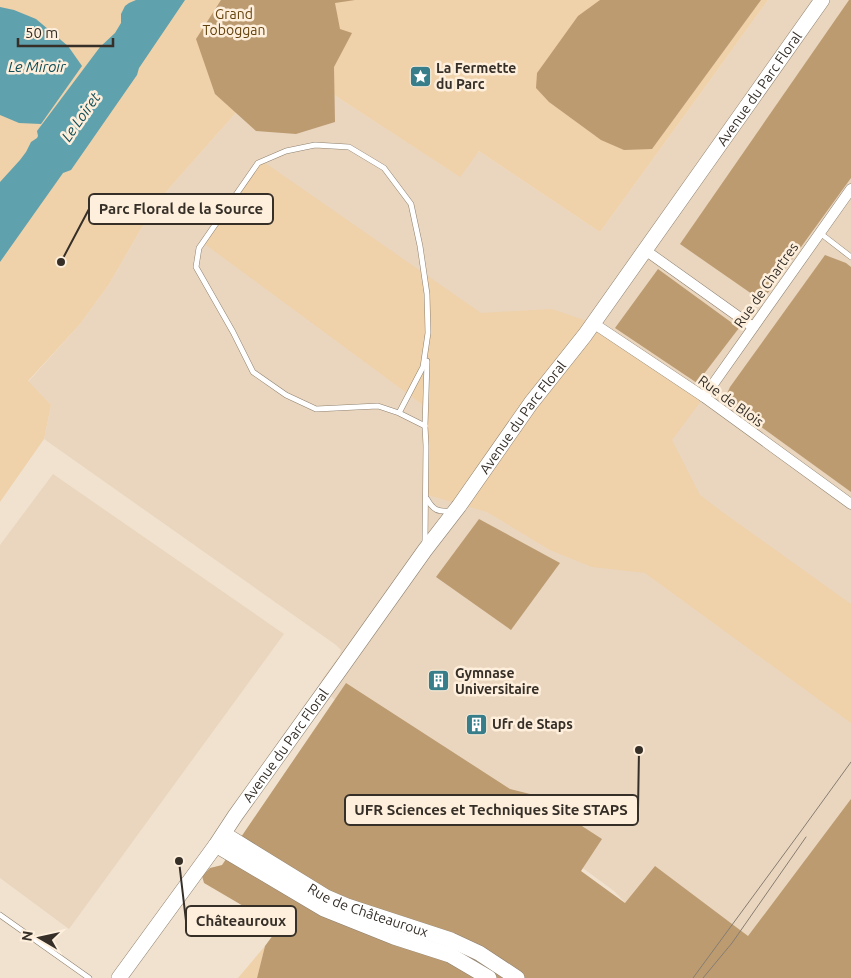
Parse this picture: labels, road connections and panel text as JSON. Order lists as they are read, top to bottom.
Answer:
{
  "streets": {
    "main road": ["Avenue du Parc Floral", "Rue de Châteauroux"],
    "street": ["Rue de Chartres", "Rue de Blois"]
  },
  "crossings": [
    ["Avenue du Parc Floral", "Rue de Blois"],
    ["Avenue du Parc Floral", "Rue de Châteauroux"],
    ["Rue de Chartres", "Rue de Blois"]
  ],
  "water": ["Le Miroir", "Le Loiret"],
  "parks": ["Grand Toboggan"],
  "places": {
    "place": ["La Fermette du Parc"],
    "other": ["Parc Floral de la Source", "UFR Sciences et Techniques Site STAPS", "Châteauroux"],
    "building": ["Gymnase Universitaire", "Ufr de Staps"]
  },
  "scale_bar": "50 m",
  "north": "left"
}
